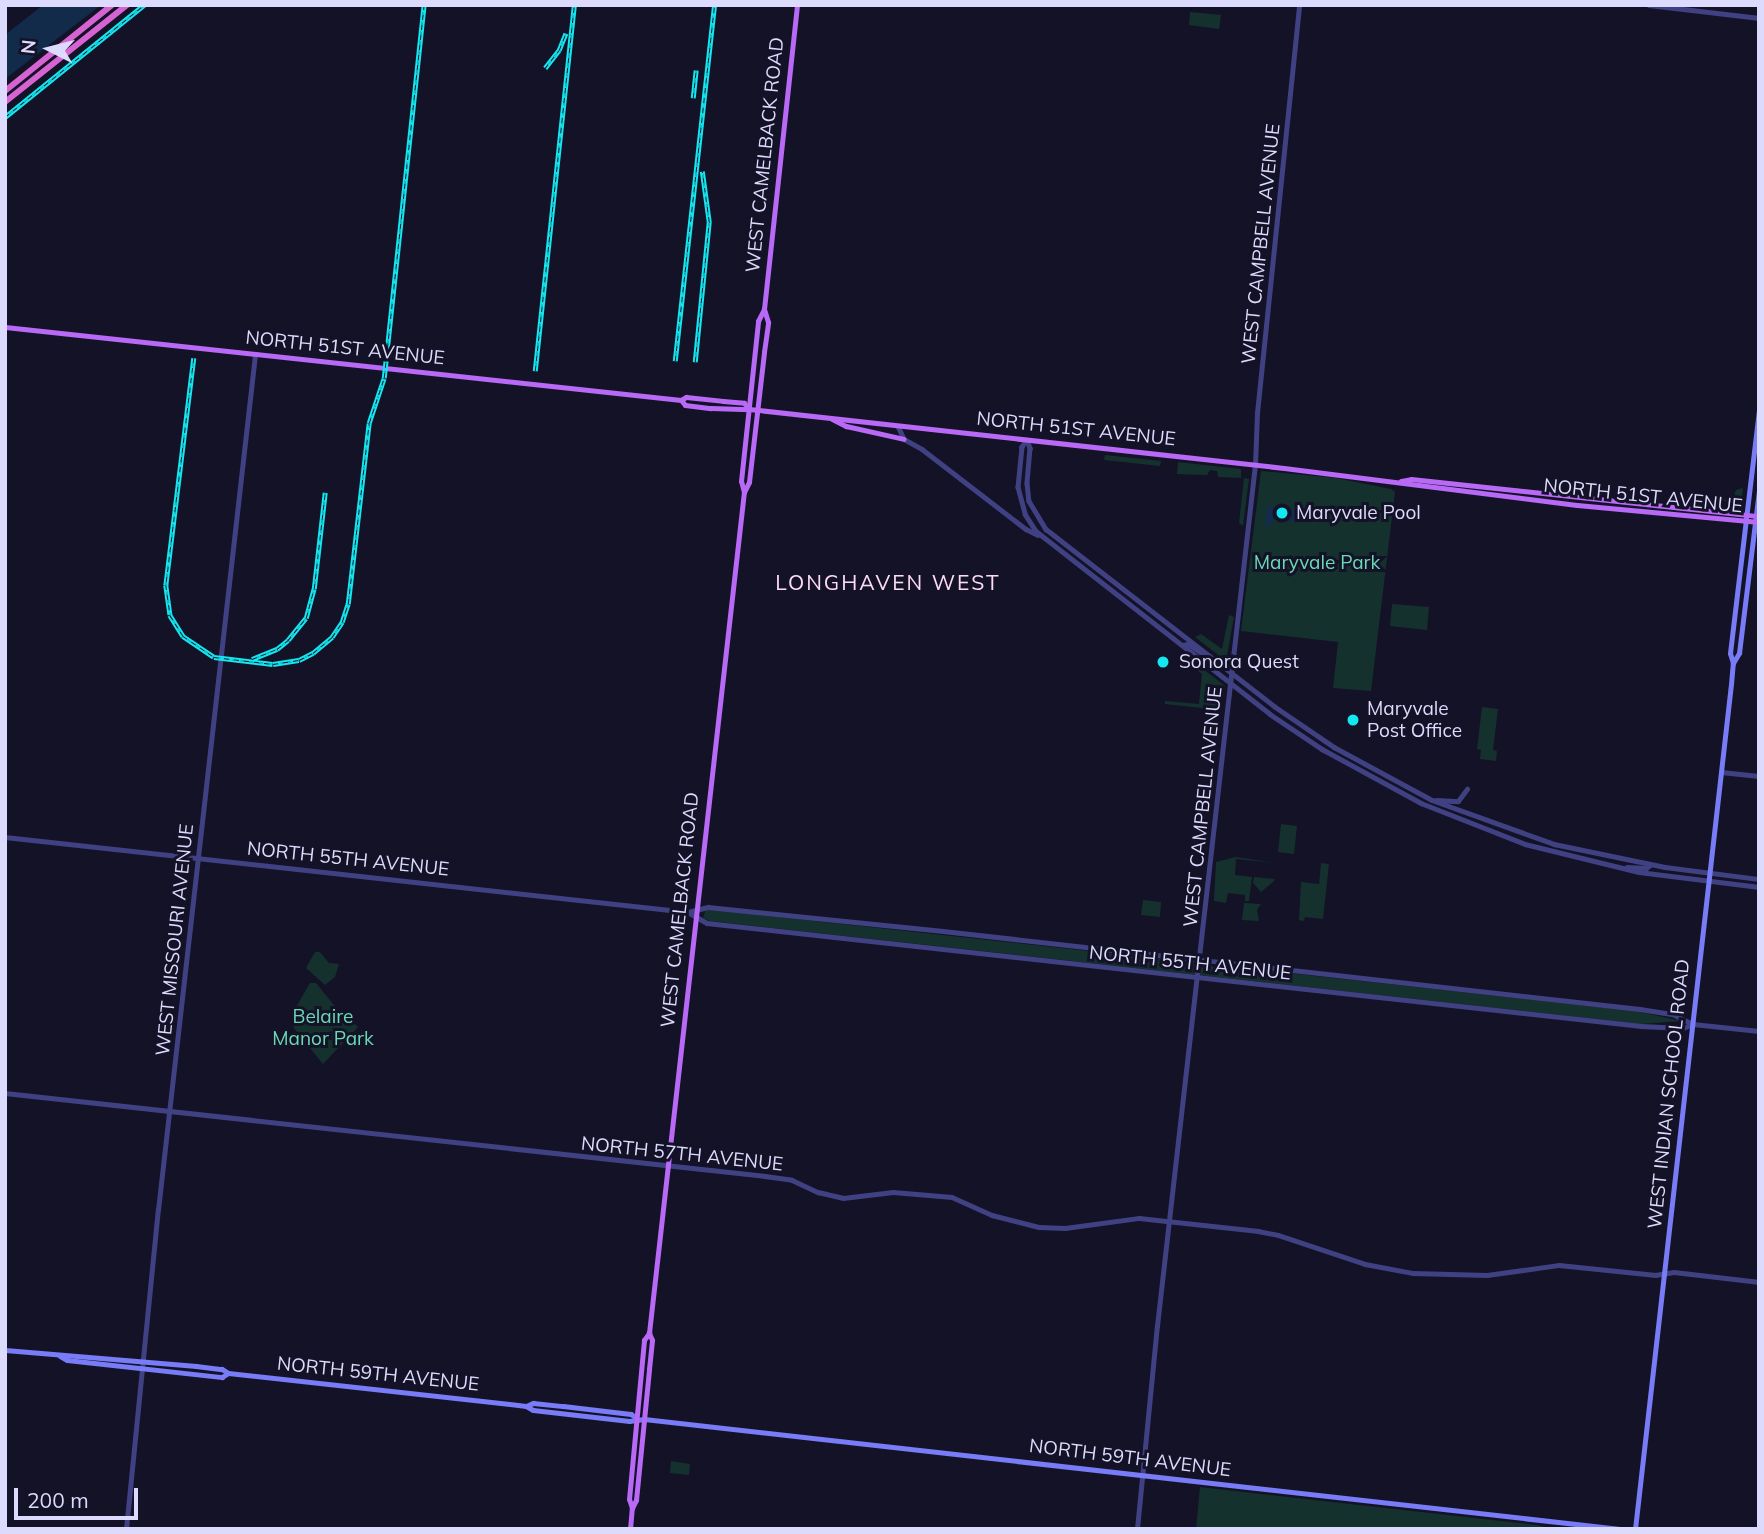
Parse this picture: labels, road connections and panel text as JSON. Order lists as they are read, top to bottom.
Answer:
{
  "streets": {
    "main road": [
      "WEST CAMELBACK ROAD",
      "NORTH 51ST AVENUE",
      "WEST INDIAN SCHOOL ROAD",
      "NORTH 59TH AVENUE"
    ],
    "street": [
      "WEST CAMPBELL AVENUE",
      "NORTH 55TH AVENUE",
      "WEST MISSOURI AVENUE",
      "NORTH 57TH AVENUE"
    ]
  },
  "crossings": [
    ["WEST CAMELBACK ROAD", "NORTH 51ST AVENUE"],
    ["WEST CAMELBACK ROAD", "NORTH 55TH AVENUE"],
    ["WEST CAMELBACK ROAD", "NORTH 57TH AVENUE"],
    ["WEST CAMELBACK ROAD", "NORTH 59TH AVENUE"],
    ["WEST CAMPBELL AVENUE", "NORTH 51ST AVENUE"],
    ["WEST CAMPBELL AVENUE", "NORTH 55TH AVENUE"],
    ["WEST CAMPBELL AVENUE", "NORTH 57TH AVENUE"],
    ["WEST CAMPBELL AVENUE", "NORTH 59TH AVENUE"],
    ["NORTH 51ST AVENUE", "WEST MISSOURI AVENUE"],
    ["NORTH 51ST AVENUE", "WEST INDIAN SCHOOL ROAD"],
    ["NORTH 55TH AVENUE", "WEST MISSOURI AVENUE"],
    ["NORTH 55TH AVENUE", "WEST INDIAN SCHOOL ROAD"],
    ["WEST MISSOURI AVENUE", "NORTH 57TH AVENUE"],
    ["WEST MISSOURI AVENUE", "NORTH 59TH AVENUE"],
    ["WEST INDIAN SCHOOL ROAD", "NORTH 57TH AVENUE"]
  ],
  "districts": ["LONGHAVEN WEST"],
  "parks": ["Maryvale Park", "Belaire Manor Park"],
  "places": ["Maryvale Pool", "Sonora Quest", "Maryvale Post Office"],
  "scale_bar": "200 m",
  "north": "left"
}
